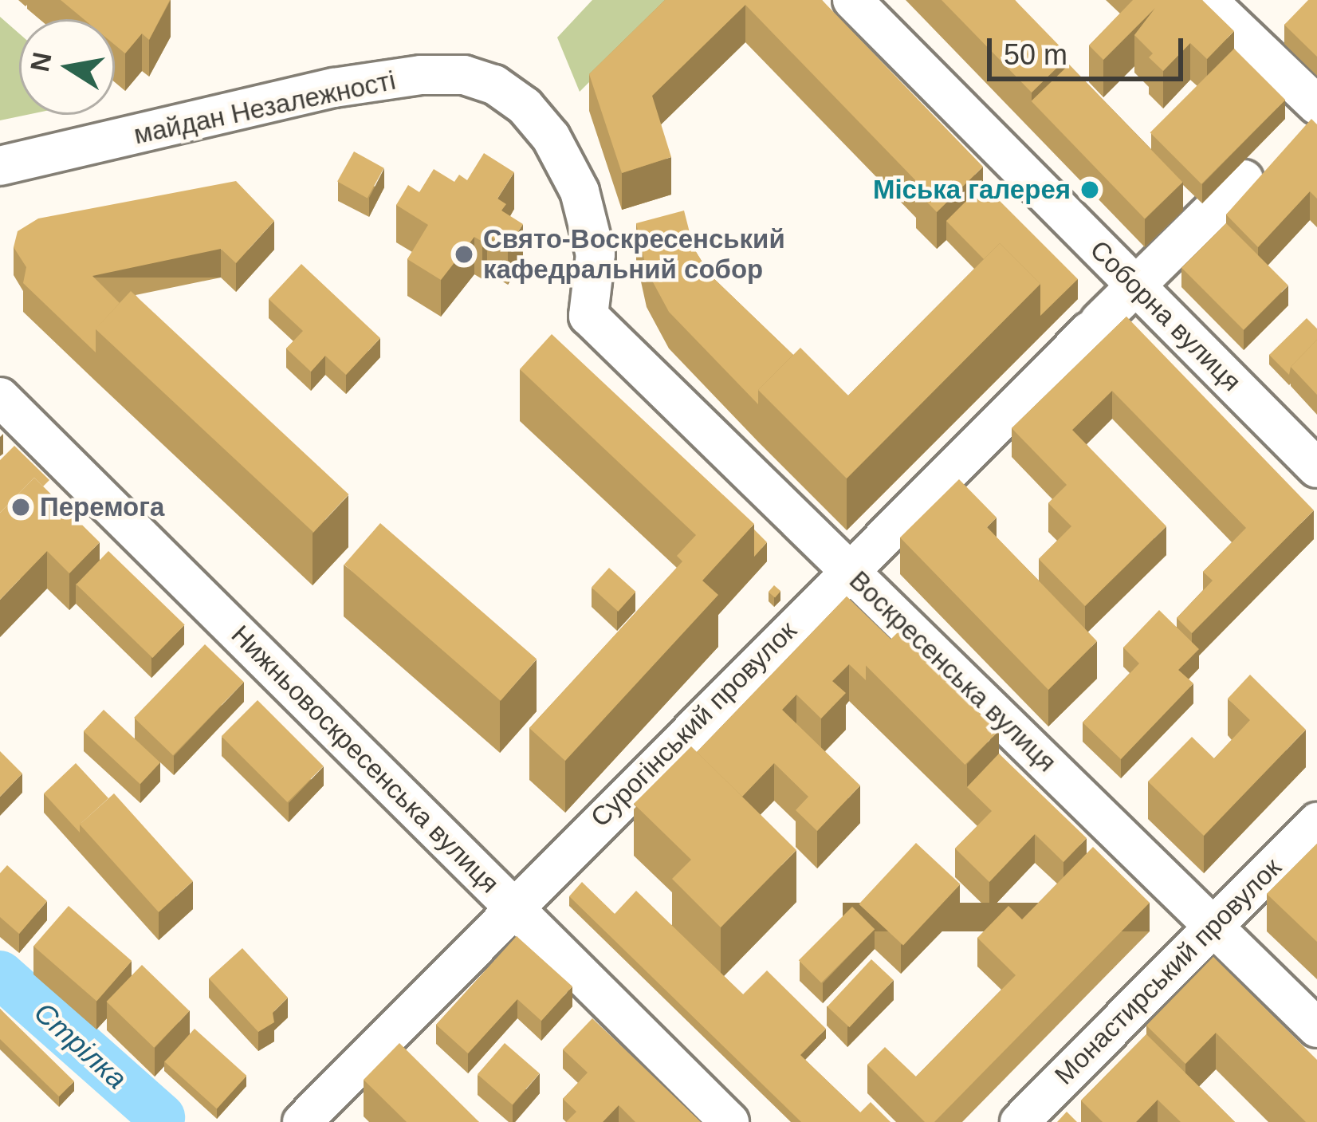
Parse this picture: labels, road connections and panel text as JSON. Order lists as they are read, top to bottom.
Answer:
{
  "streets": {
    "street": [
      "майдан Незалежності",
      "Соборна вулиця",
      "Воскресенська вулиця",
      "Сурогінський провулок",
      "Нижньовоскресенська вулиця",
      "Монастирський провулок"
    ]
  },
  "crossings": [
    ["майдан Незалежності", "Воскресенська вулиця"],
    ["Соборна вулиця", "Сурогінський провулок"],
    ["Воскресенська вулиця", "Сурогінський провулок"],
    ["Воскресенська вулиця", "Монастирський провулок"],
    ["Сурогінський провулок", "Нижньовоскресенська вулиця"]
  ],
  "water": ["Стрілка"],
  "places": ["Міська галерея", "Свято-Воскресенський кафедральний собор", "Перемога"],
  "scale_bar": "50 m",
  "north": "left"
}
